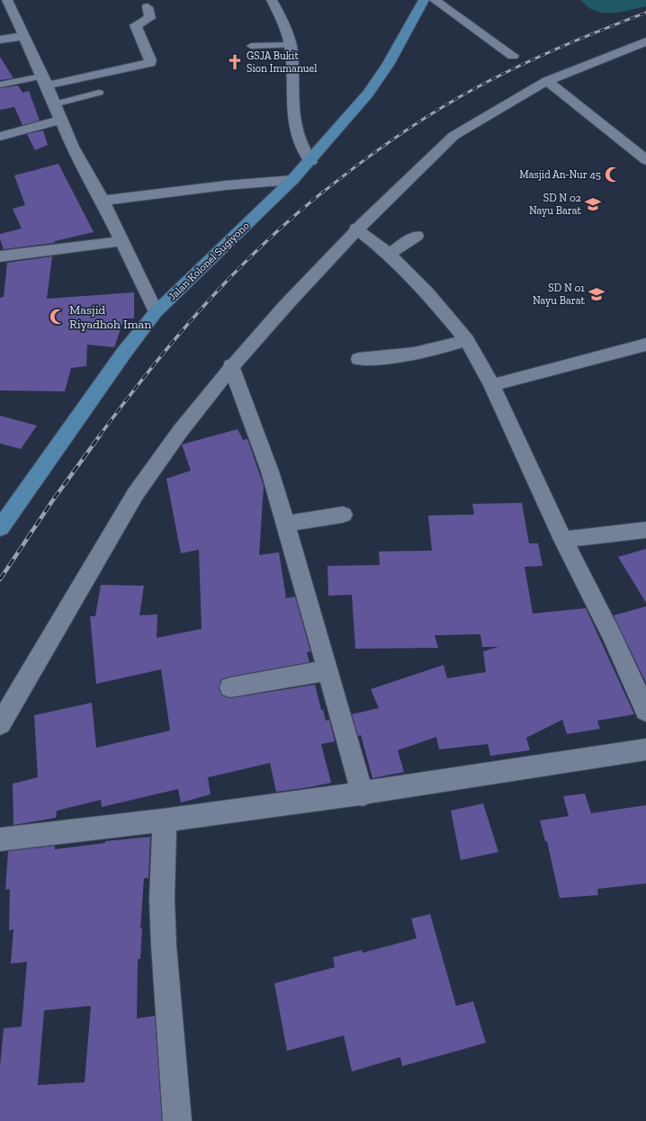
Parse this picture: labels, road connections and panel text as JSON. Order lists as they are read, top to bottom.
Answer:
{
  "streets": {
    "main road": ["Jalan Kolonel Sugiyono"]
  },
  "places": {
    "church": ["GSJA Bukit Sion Immanuel"],
    "mosque": ["Masjid An-Nur 45", "Masjid Riyadhoh Iman"],
    "school or university": ["SD N 02 Nayu Barat", "SD N 01 Nayu Barat"]
  }
}
